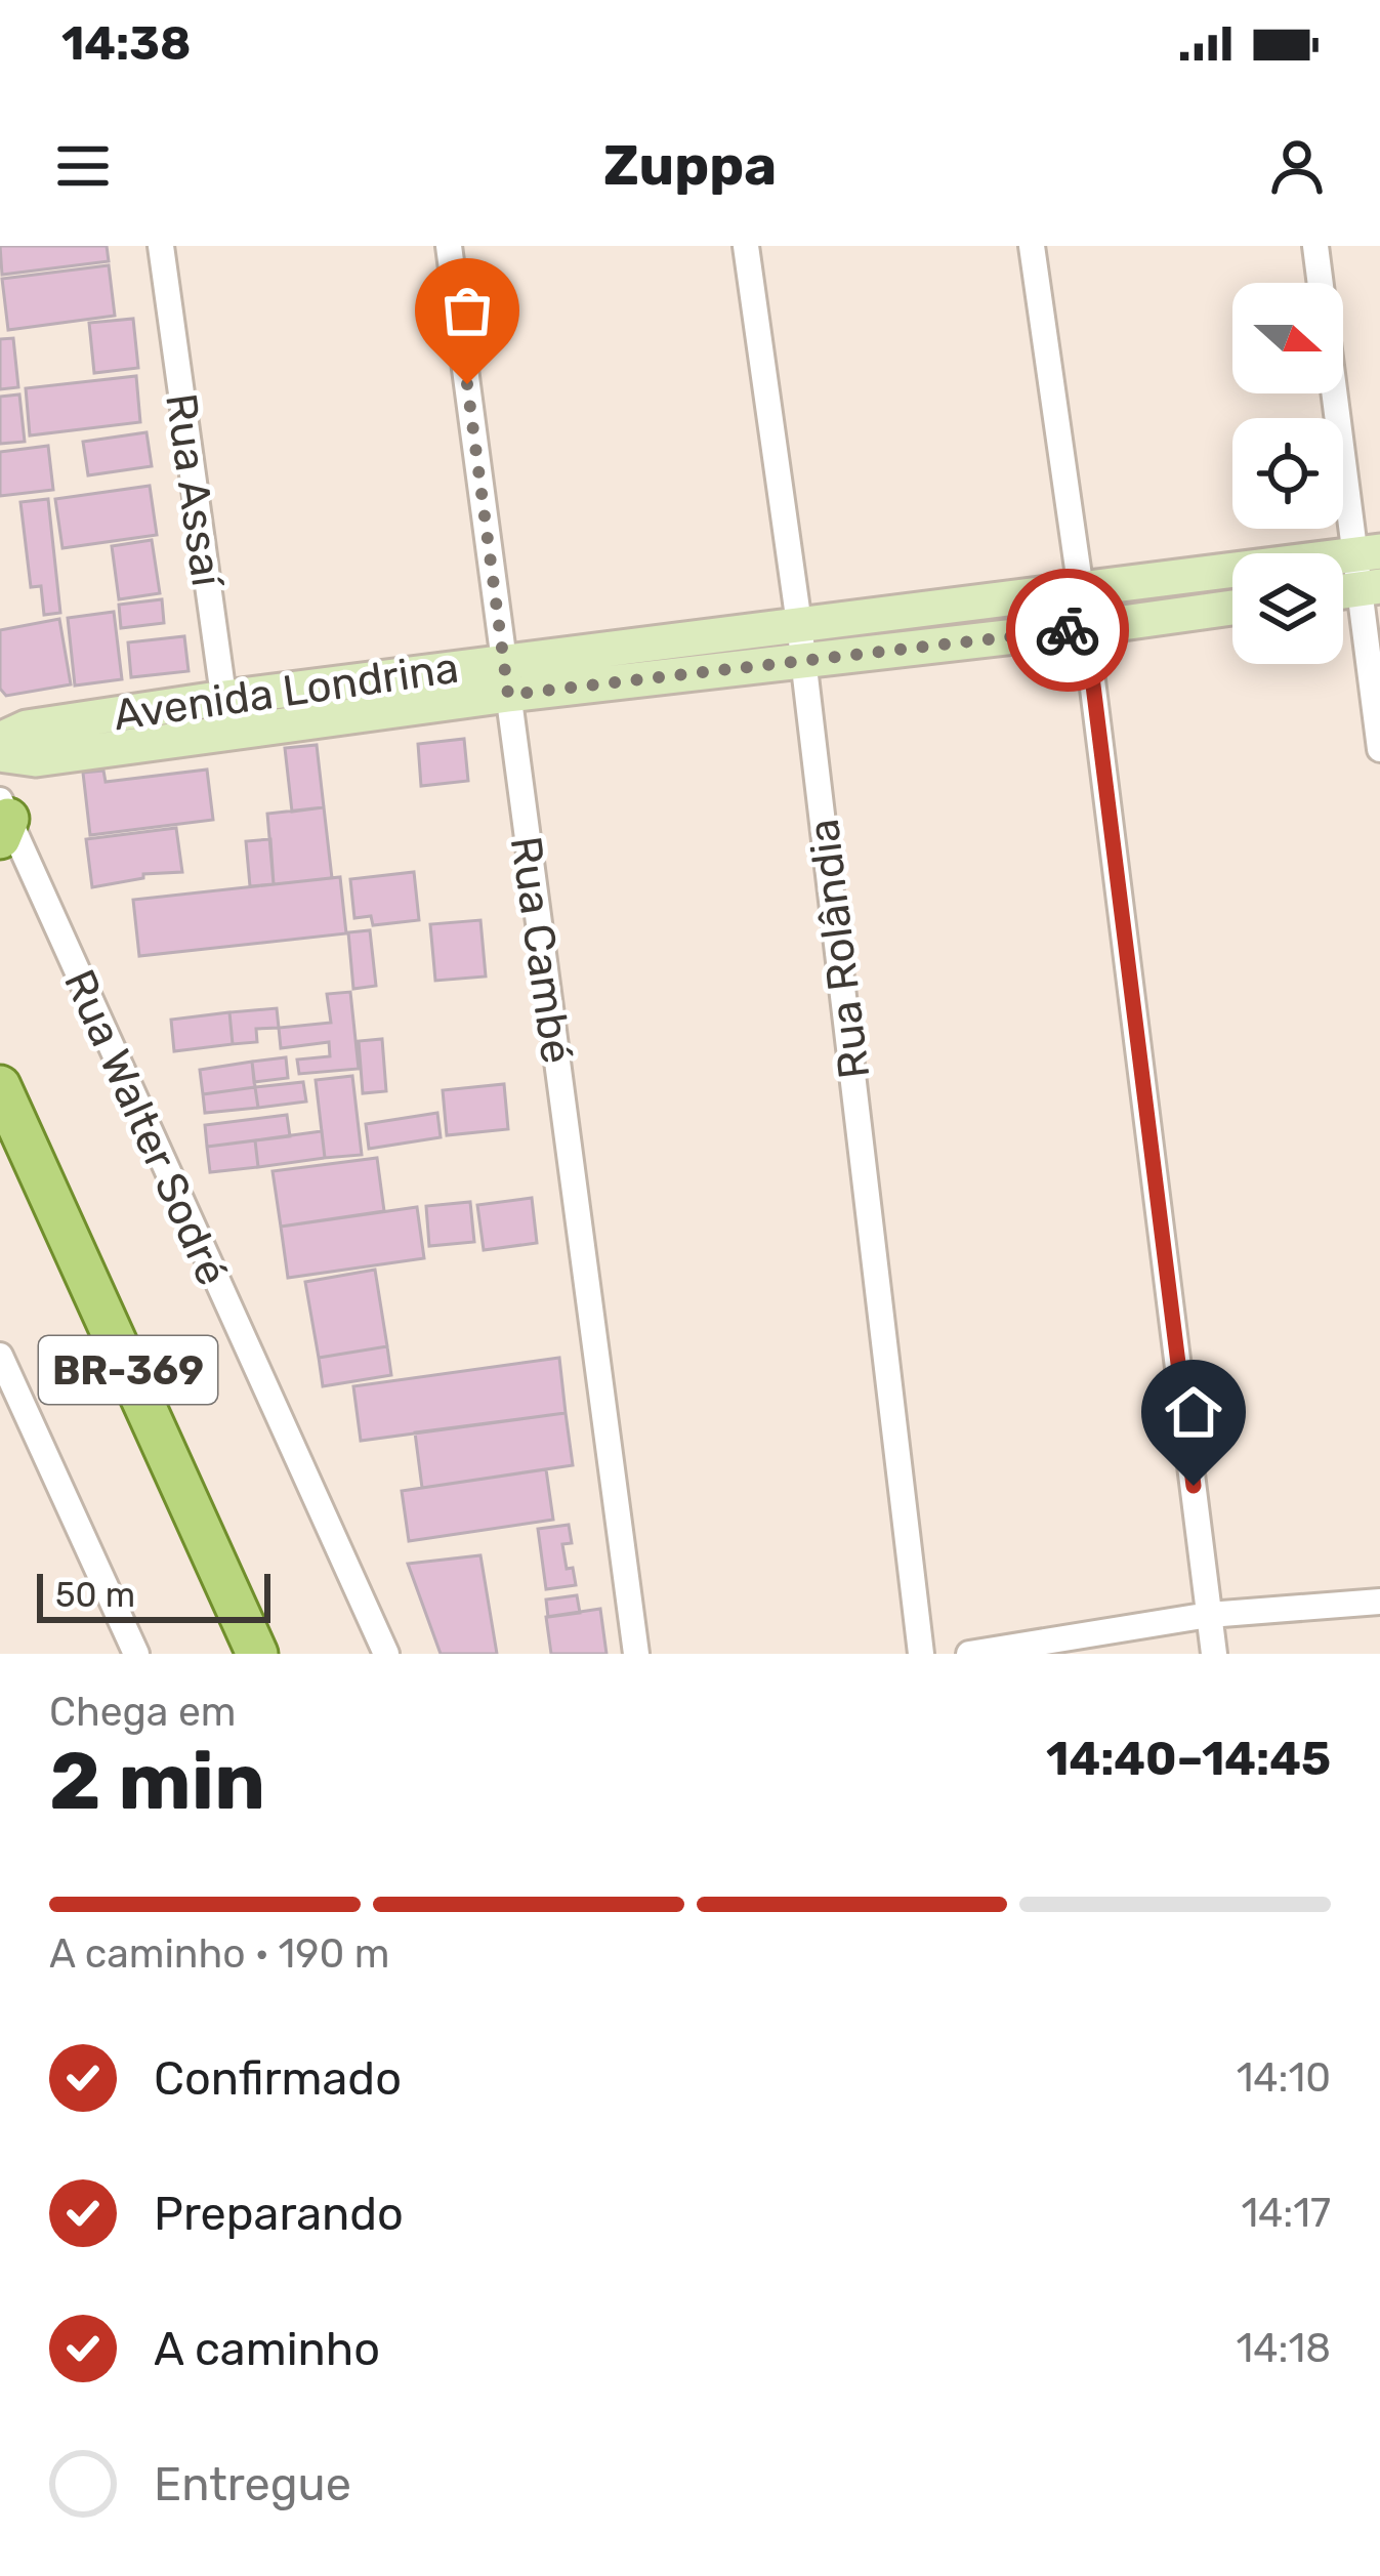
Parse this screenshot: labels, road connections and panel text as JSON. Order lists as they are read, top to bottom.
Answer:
{
  "streets": {
    "main road": ["BR-369"],
    "street": [
      "Rua Assaí",
      "Avenida Londrina",
      "Rua Rolândia",
      "Rua Cambé",
      "Rua Walter Sodré"
    ]
  },
  "crossings": [
    ["Rua Assaí", "Avenida Londrina"],
    ["Avenida Londrina", "Rua Rolândia"],
    ["Avenida Londrina", "Rua Cambé"]
  ],
  "scale_bar": "50 m",
  "north": "right",
  "page": {
    "status": "14:38",
    "header": "Zuppa",
    "scale": "50 m",
    "heading": ["2 min", "Chega em", "14:40–14:45"],
    "bar": "A caminho · 190 m",
    "list": [
      ["Confirmado", "14:10"],
      ["Preparando", "14:17"],
      ["A caminho", "14:18"],
      "Entregue"
    ]
  }
}
